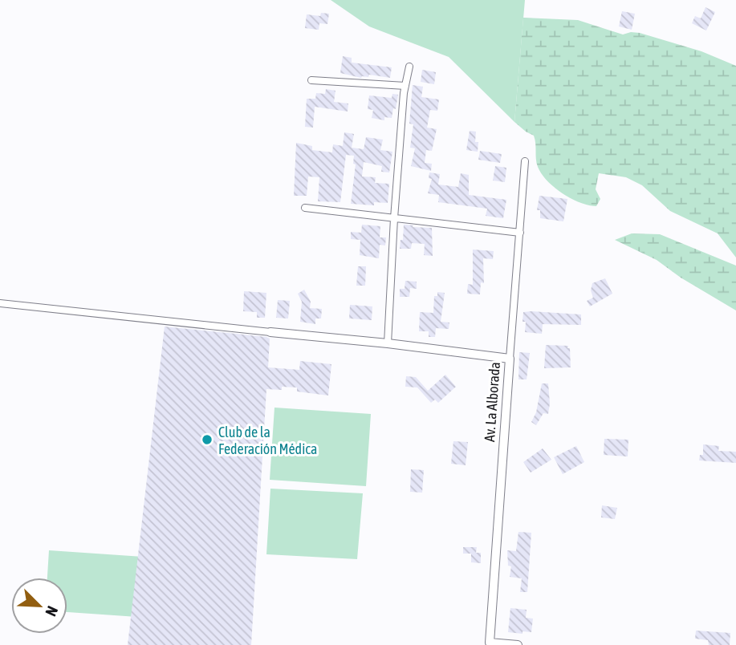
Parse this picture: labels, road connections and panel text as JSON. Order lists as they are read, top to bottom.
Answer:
{
  "streets": {
    "main road": ["Av. La Alborada"]
  },
  "places": ["Club de la Federación Médica"],
  "north": "bottom right"
}
